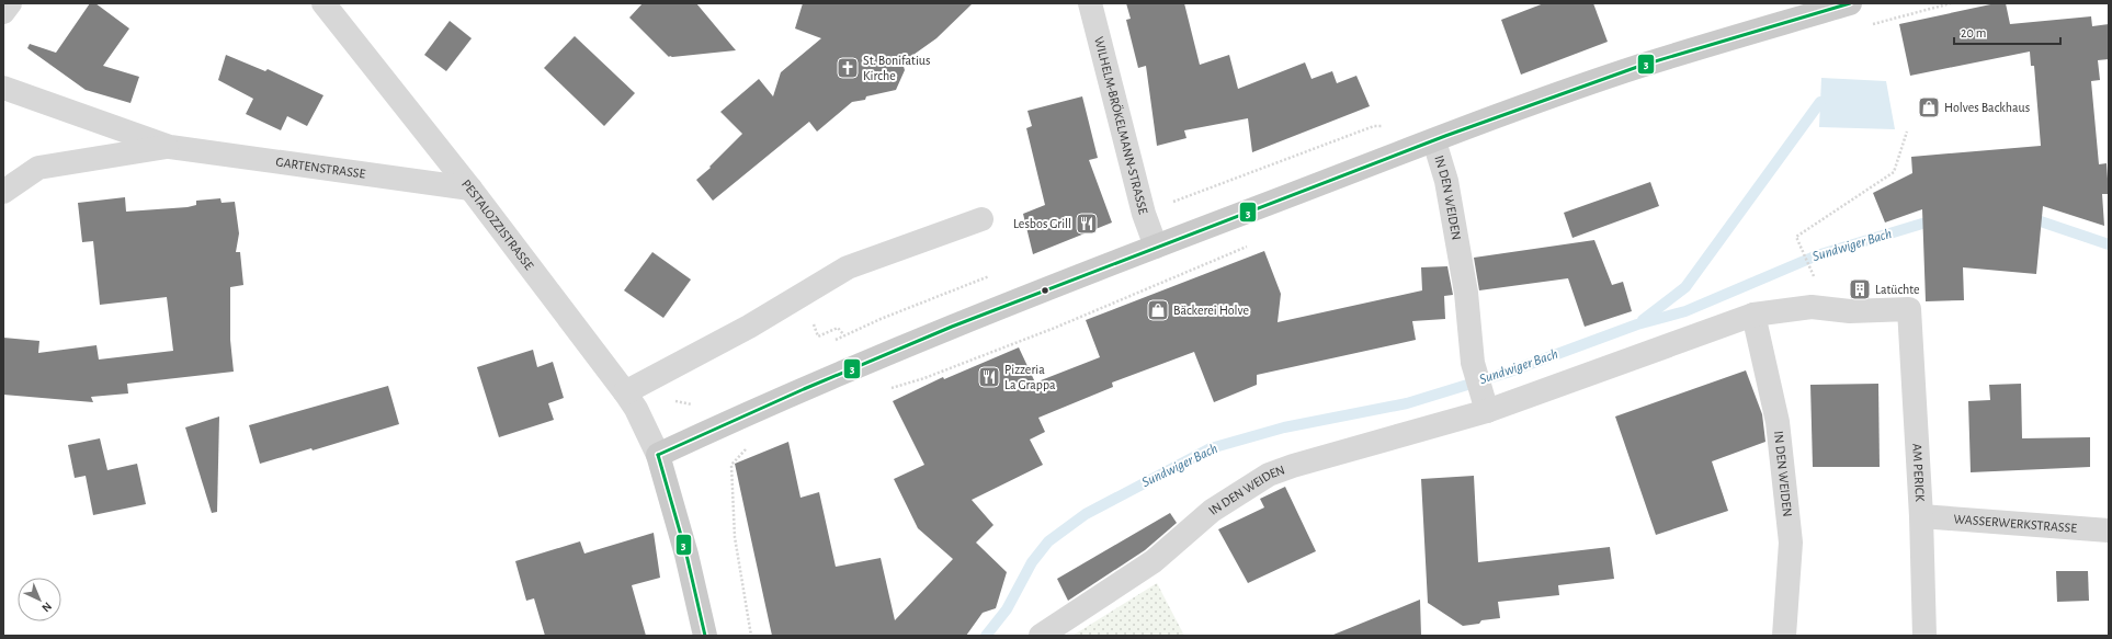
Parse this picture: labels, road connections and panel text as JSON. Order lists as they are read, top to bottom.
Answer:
{
  "streets": {
    "street": [
      "WILHELM-BRÖKELMANN-STRASSE",
      "GARTENSTRASSE",
      "IN DEN WEIDEN",
      "PESTALOZZISTRASSE",
      "AM PERICK",
      "WASSERWERKSTRASSE"
    ]
  },
  "crossings": [
    ["GARTENSTRASSE", "PESTALOZZISTRASSE"],
    ["IN DEN WEIDEN", "AM PERICK"],
    ["AM PERICK", "WASSERWERKSTRASSE"]
  ],
  "water": ["Sundwiger Bach"],
  "places": {
    "church": ["St. Bonifatius Kirche"],
    "shop": ["Holves Backhaus", "Bäckerei Holve"],
    "restaurant": ["Lesbos Grill", "Pizzeria La Grappa"],
    "building": ["Latüchte"]
  },
  "lines": ["transit line 3"],
  "scale_bar": "20 m",
  "north": "bottom right"
}
